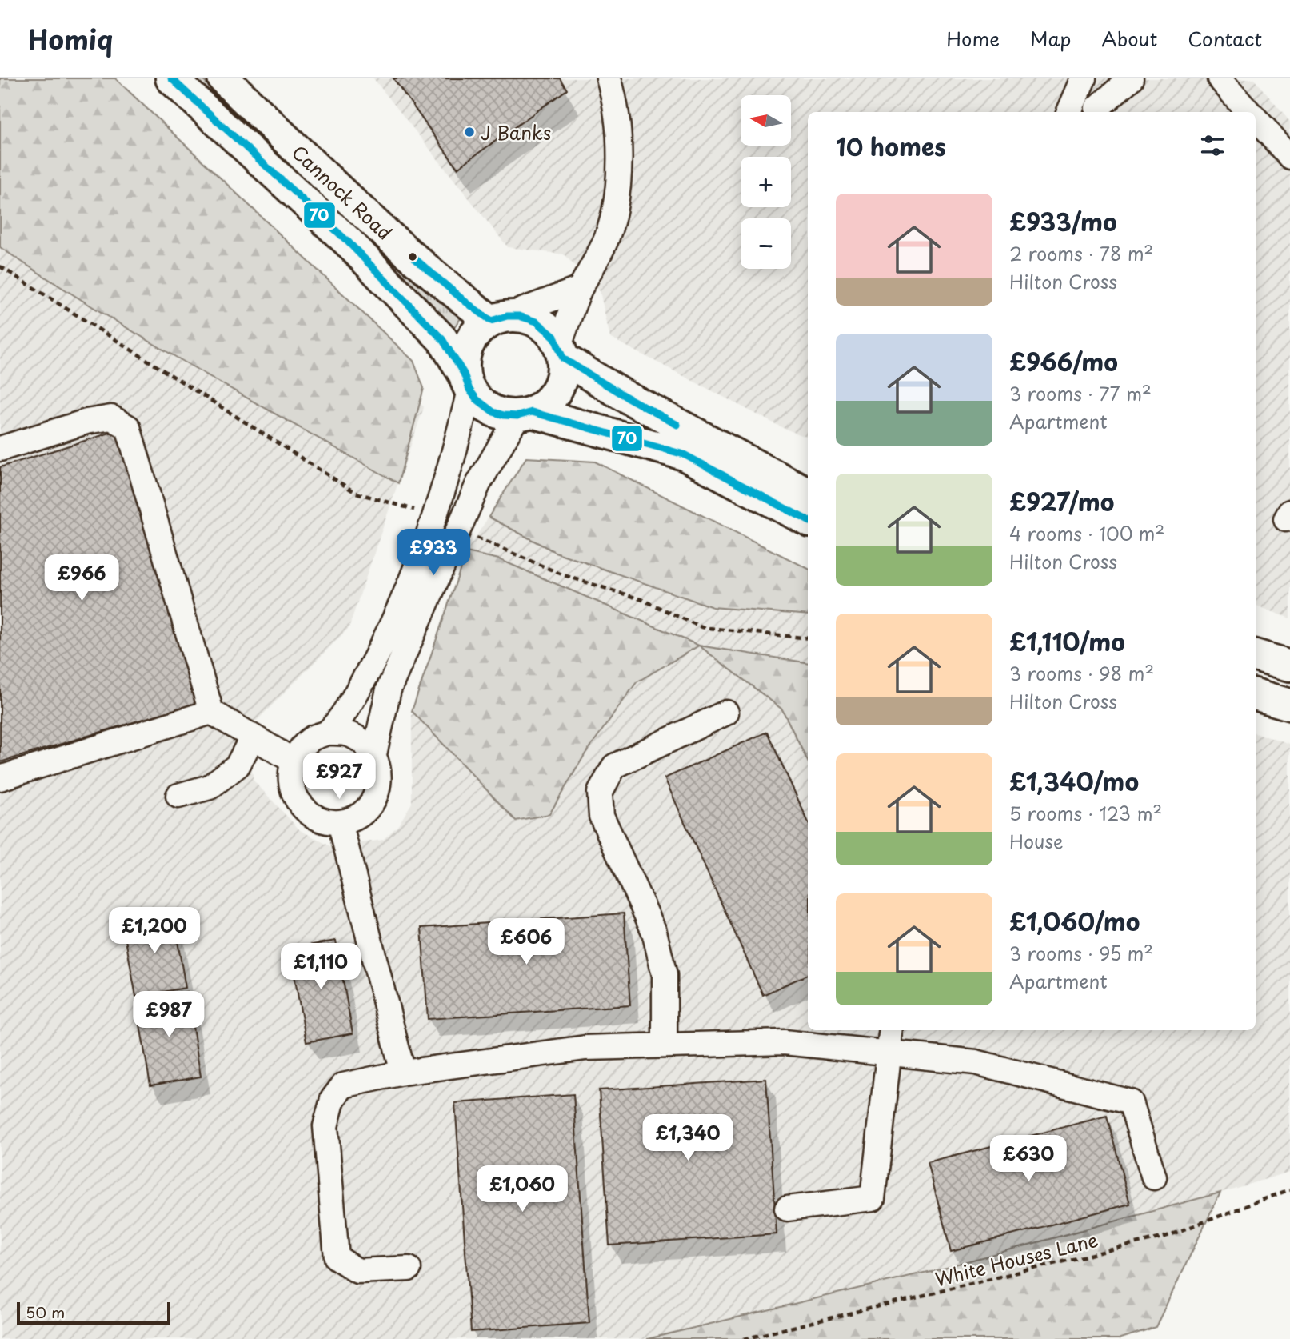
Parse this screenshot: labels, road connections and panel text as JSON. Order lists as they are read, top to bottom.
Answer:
{
  "streets": {
    "highway": ["Cannock Road"],
    "path": ["White Houses Lane"]
  },
  "places": ["J Banks"],
  "lines": ["transit line 70"],
  "scale_bar": "50 m",
  "north": "left",
  "page": {
    "header": "Homiq",
    "nav": [
      "Home",
      "Map",
      "About",
      "Contact"
    ],
    "map_buttons": ["+", "−"],
    "heading": "10 homes",
    "list": [
      {
        "name": "£933/mo",
        "note": "2 rooms · 78 m² · Hilton Cross"
      },
      {
        "name": "£966/mo",
        "note": "3 rooms · 77 m² · Apartment"
      },
      {
        "name": "£927/mo",
        "note": "4 rooms · 100 m² · Hilton Cross"
      },
      {
        "name": "£1,110/mo",
        "note": "3 rooms · 98 m² · Hilton Cross"
      },
      {
        "name": "£1,340/mo",
        "note": "5 rooms · 123 m² · House"
      },
      {
        "name": "£1,060/mo",
        "note": "3 rooms · 95 m² · Apartment"
      }
    ],
    "price": [
      "£933",
      "£966",
      "£927",
      "£1,200",
      "£606",
      "£1,110",
      "£987",
      "£1,340",
      "£630",
      "£1,060"
    ],
    "scale": "50 m"
  }
}
